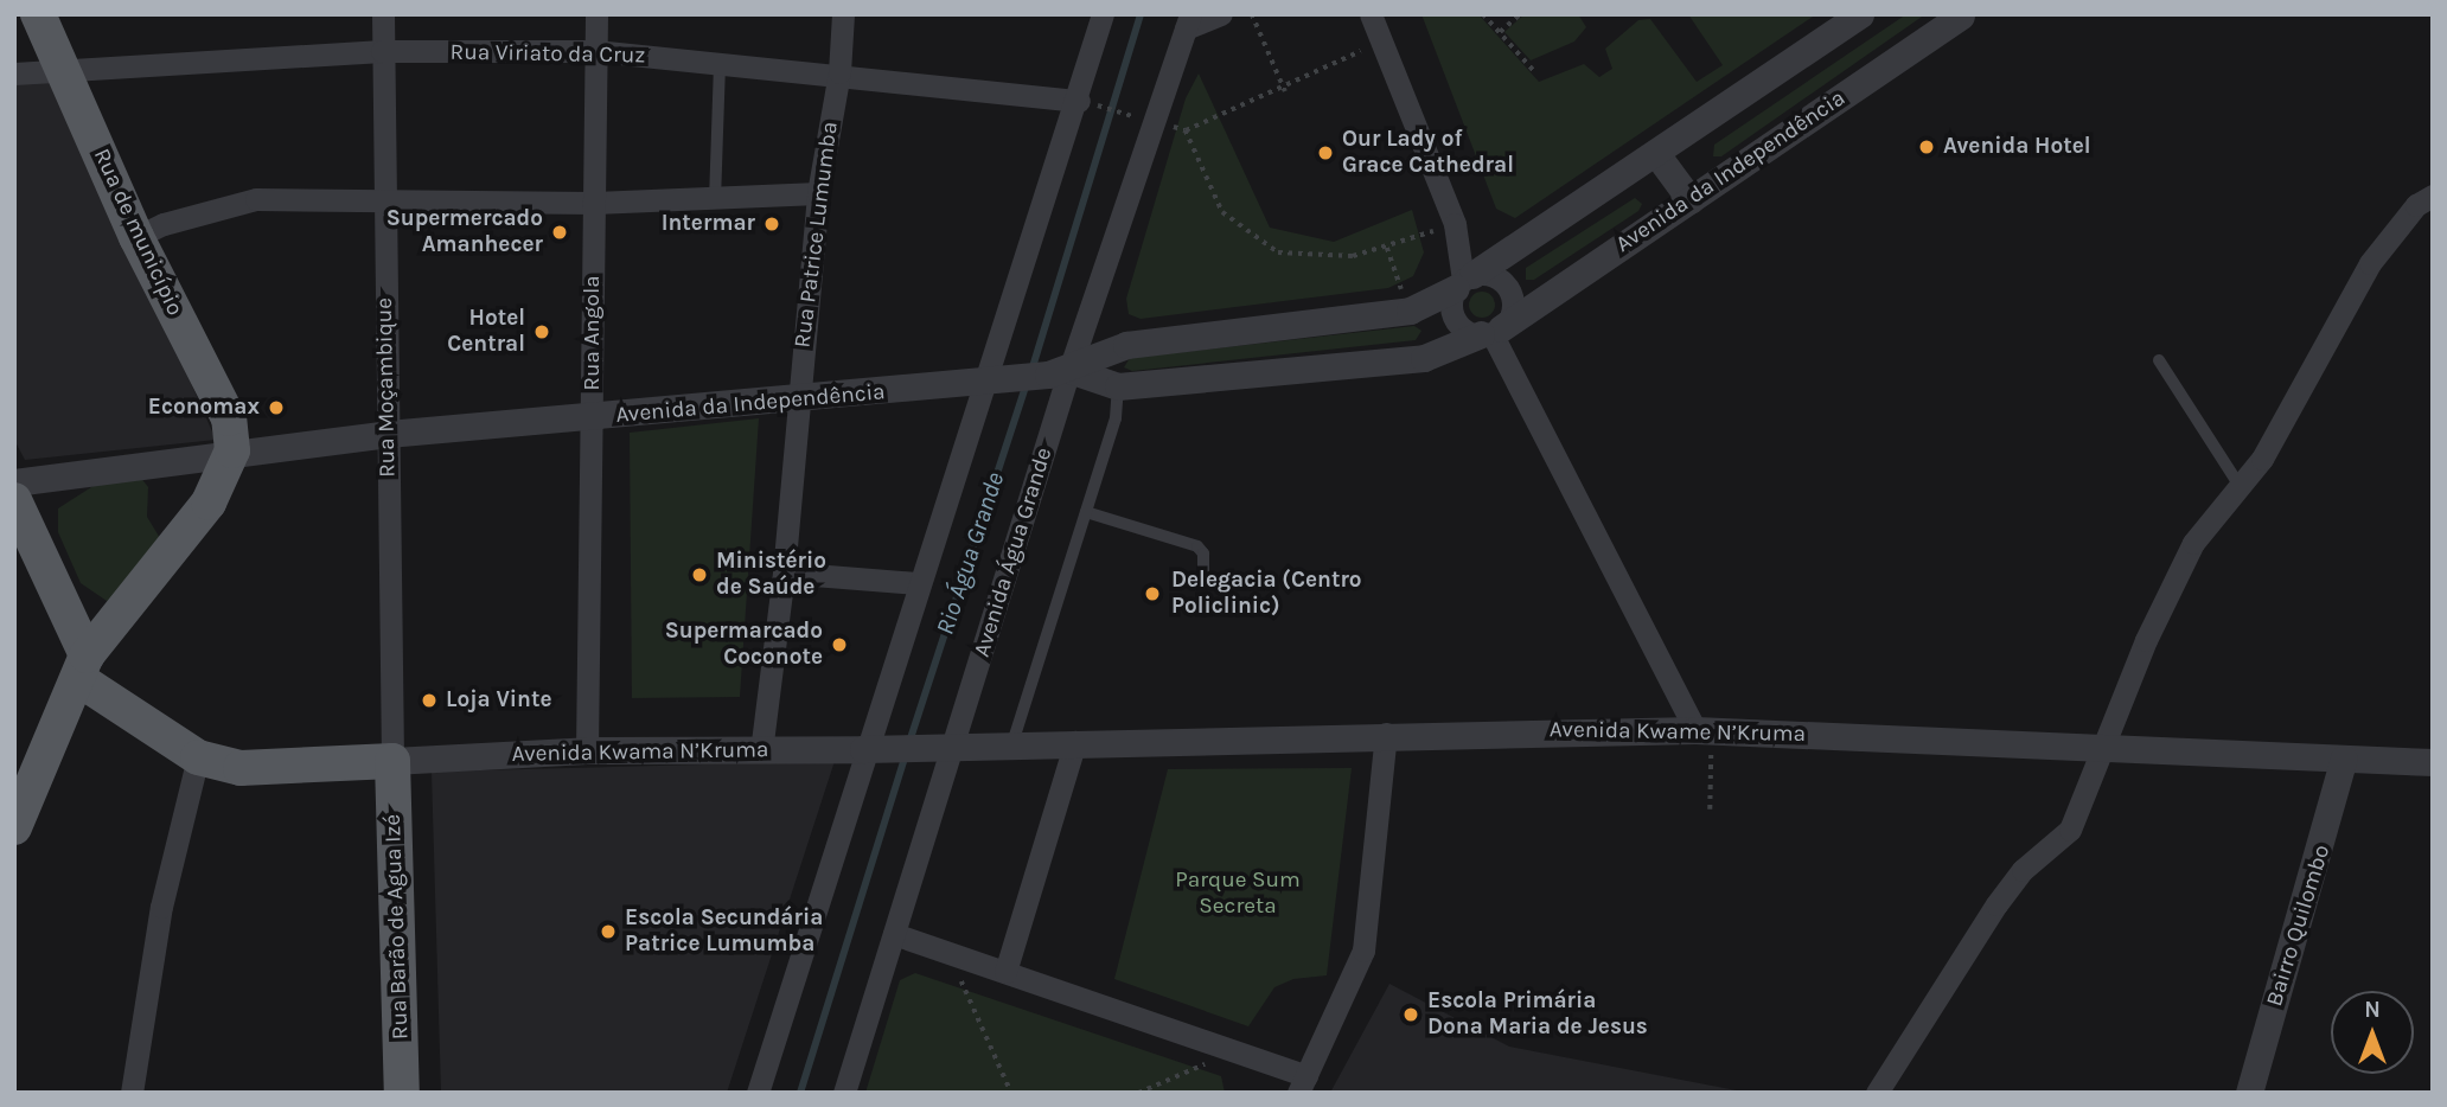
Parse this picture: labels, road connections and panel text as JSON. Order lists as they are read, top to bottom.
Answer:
{
  "streets": {
    "main road": ["Rua de município", "Rua Barão de Agua Izé"],
    "street": [
      "Rua Viriato da Cruz",
      "Avenida da Independência",
      "Rua Patrice Lumumba",
      "Rua Angola",
      "Rua Moçambique",
      "Avenida Água Grande",
      "Avenida Kwame N’Kruma",
      "Avenida Kwama N’Kruma",
      "Bairro Quilombo"
    ]
  },
  "crossings": [
    ["Rua Viriato da Cruz", "Rua de município"],
    ["Rua Viriato da Cruz", "Rua Patrice Lumumba"],
    ["Rua Viriato da Cruz", "Rua Angola"],
    ["Rua Viriato da Cruz", "Rua Moçambique"],
    ["Avenida da Independência", "Rua de município"],
    ["Avenida da Independência", "Rua Patrice Lumumba"],
    ["Avenida da Independência", "Rua Angola"],
    ["Avenida da Independência", "Rua Moçambique"],
    ["Avenida da Independência", "Avenida Água Grande"],
    ["Rua Patrice Lumumba", "Avenida Kwama N’Kruma"],
    ["Rua Angola", "Avenida Kwama N’Kruma"],
    ["Rua Moçambique", "Avenida Kwama N’Kruma"],
    ["Rua Moçambique", "Rua Barão de Agua Izé"],
    ["Avenida Água Grande", "Avenida Kwame N’Kruma"],
    ["Avenida Kwame N’Kruma", "Avenida Kwama N’Kruma"],
    ["Avenida Kwame N’Kruma", "Bairro Quilombo"],
    ["Avenida Kwama N’Kruma", "Rua Barão de Agua Izé"]
  ],
  "water": ["Rio Água Grande"],
  "parks": ["Parque Sum Secreta"],
  "places": [
    "Avenida Hotel",
    "Our Lady of Grace Cathedral",
    "Intermar",
    "Supermercado Amanhecer",
    "Hotel Central",
    "Economax",
    "Ministério de Saúde",
    "Delegacia (Centro Policlinic)",
    "Supermarcado Coconote",
    "Loja Vinte",
    "Escola Secundária Patrice Lumumba",
    "Escola Primária Dona Maria de Jesus"
  ],
  "north": "top"
}
